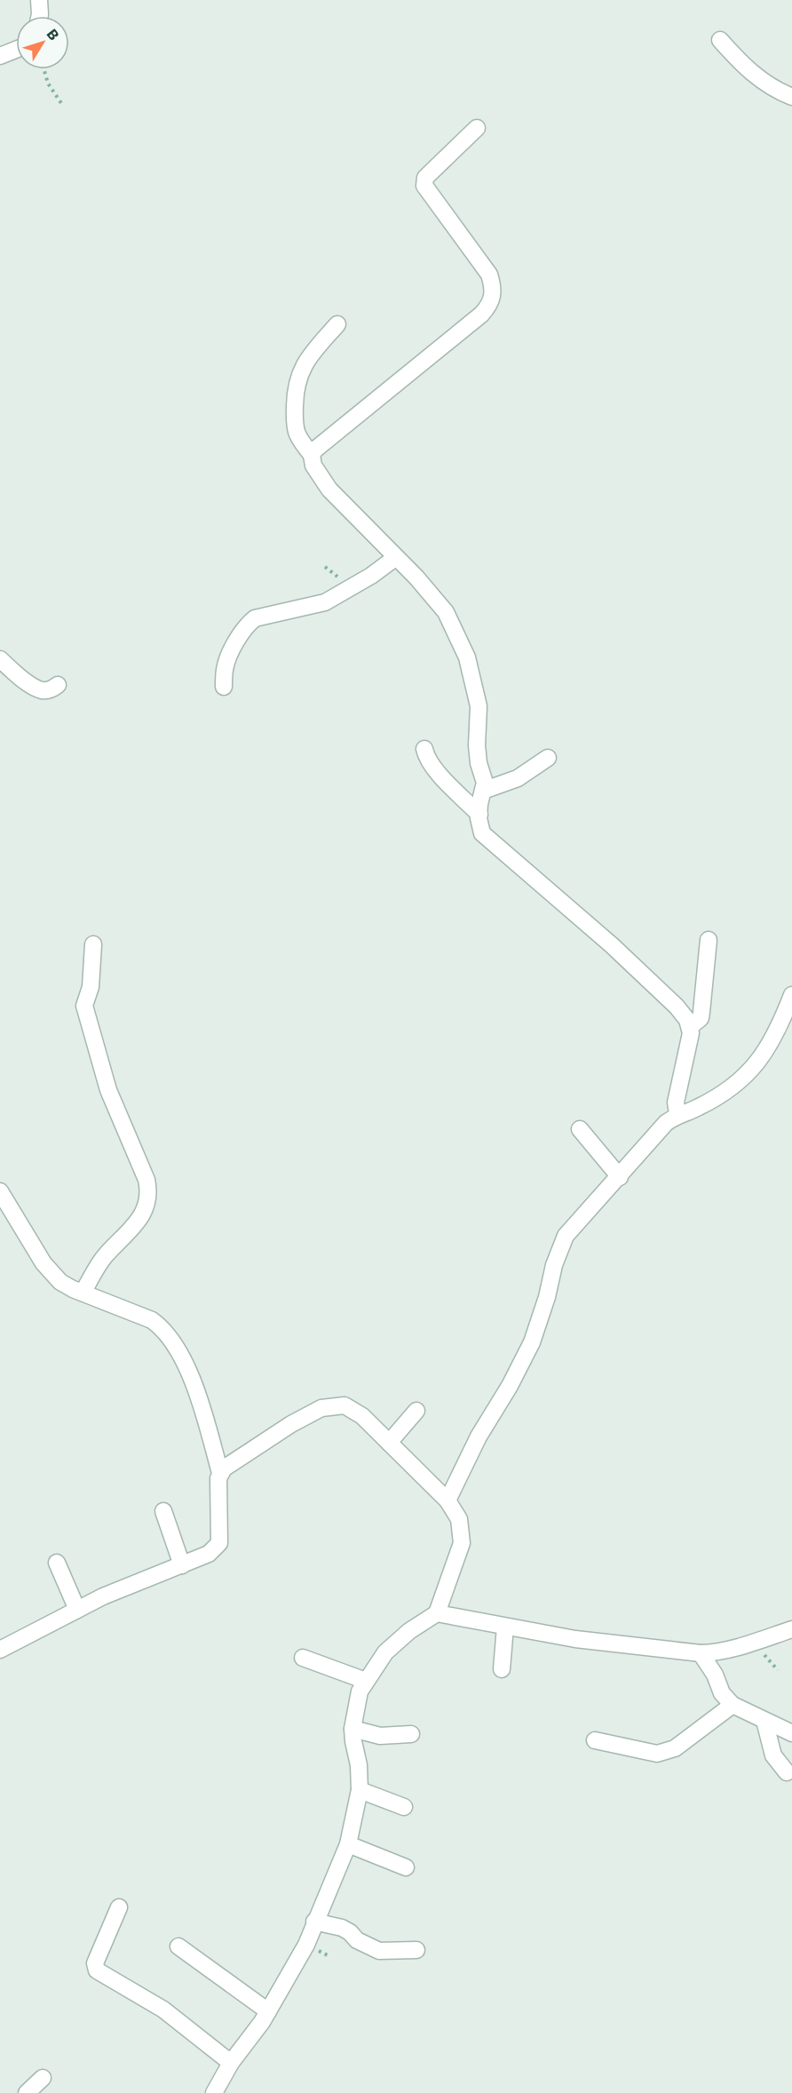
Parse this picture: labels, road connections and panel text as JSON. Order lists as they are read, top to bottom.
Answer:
{
  "north": "top right"
}
